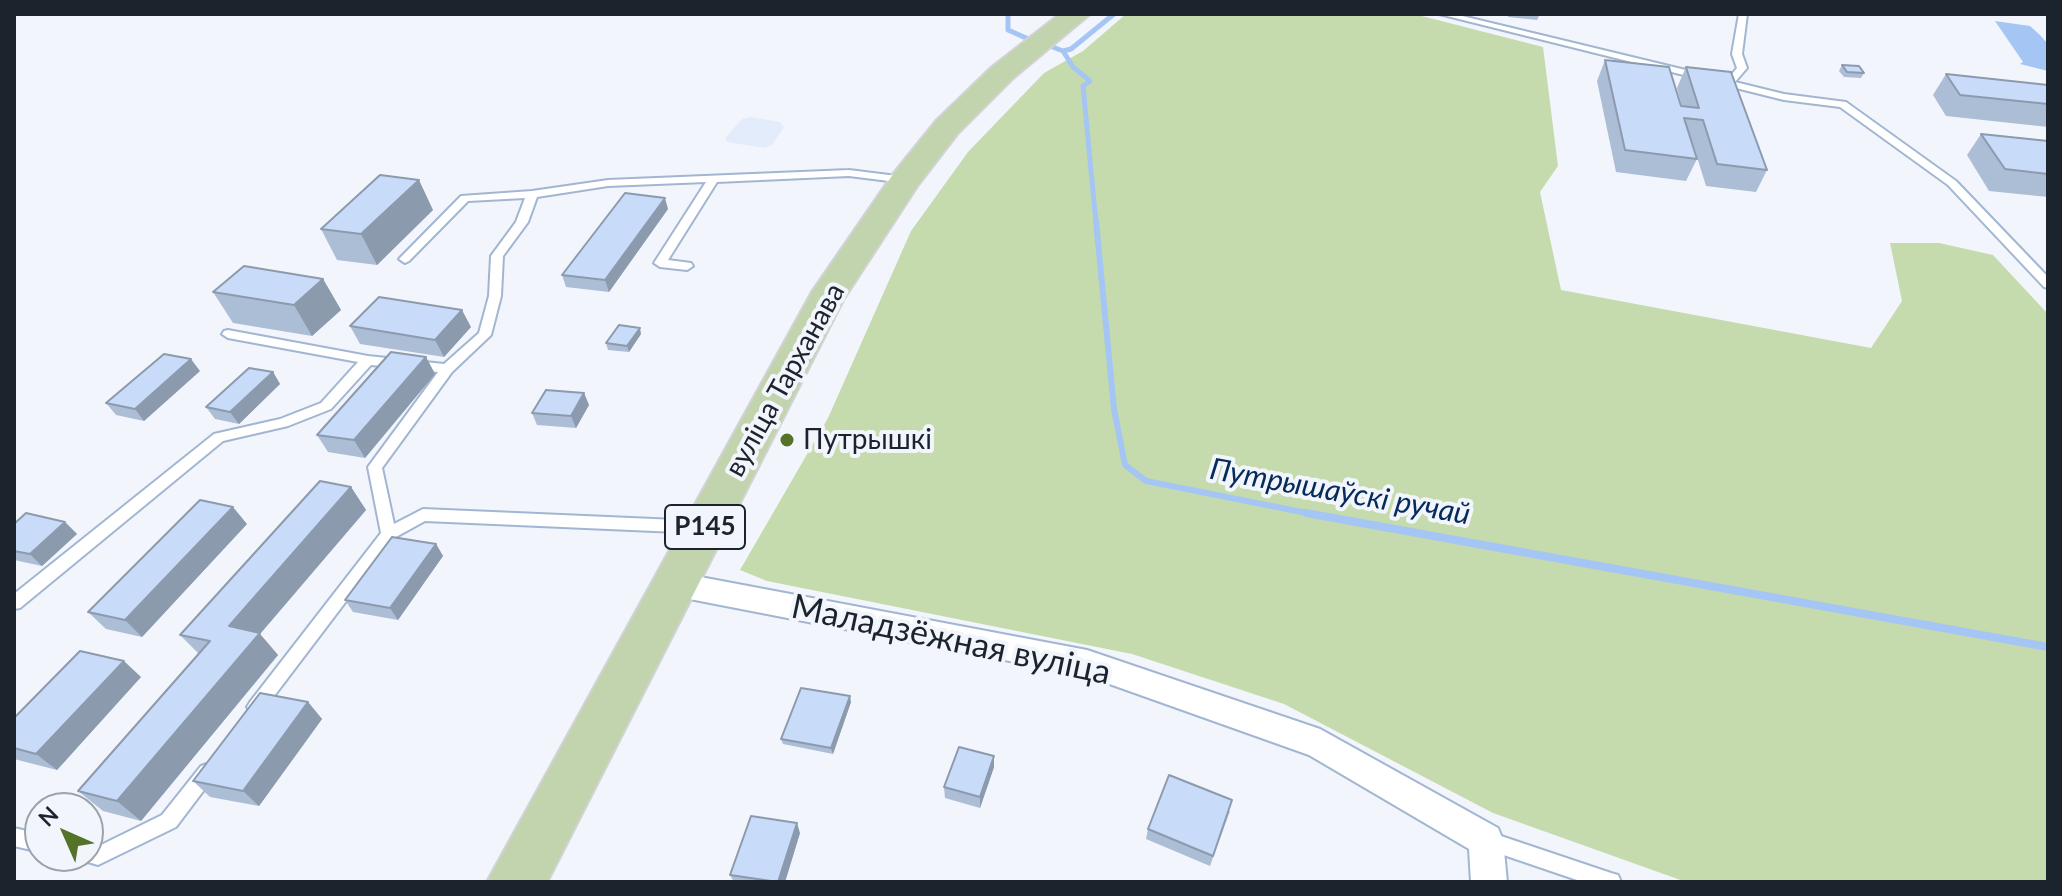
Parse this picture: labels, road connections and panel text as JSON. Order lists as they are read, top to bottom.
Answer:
{
  "streets": {
    "main road": ["вуліца Тарханава", "Р145"],
    "street": ["Маладзёжная вуліца"]
  },
  "crossings": [
    ["вуліца Тарханава", "Маладзёжная вуліца"]
  ],
  "water": ["Путрышаўскі ручай"],
  "places": ["Путрышкі"],
  "north": "top left"
}
